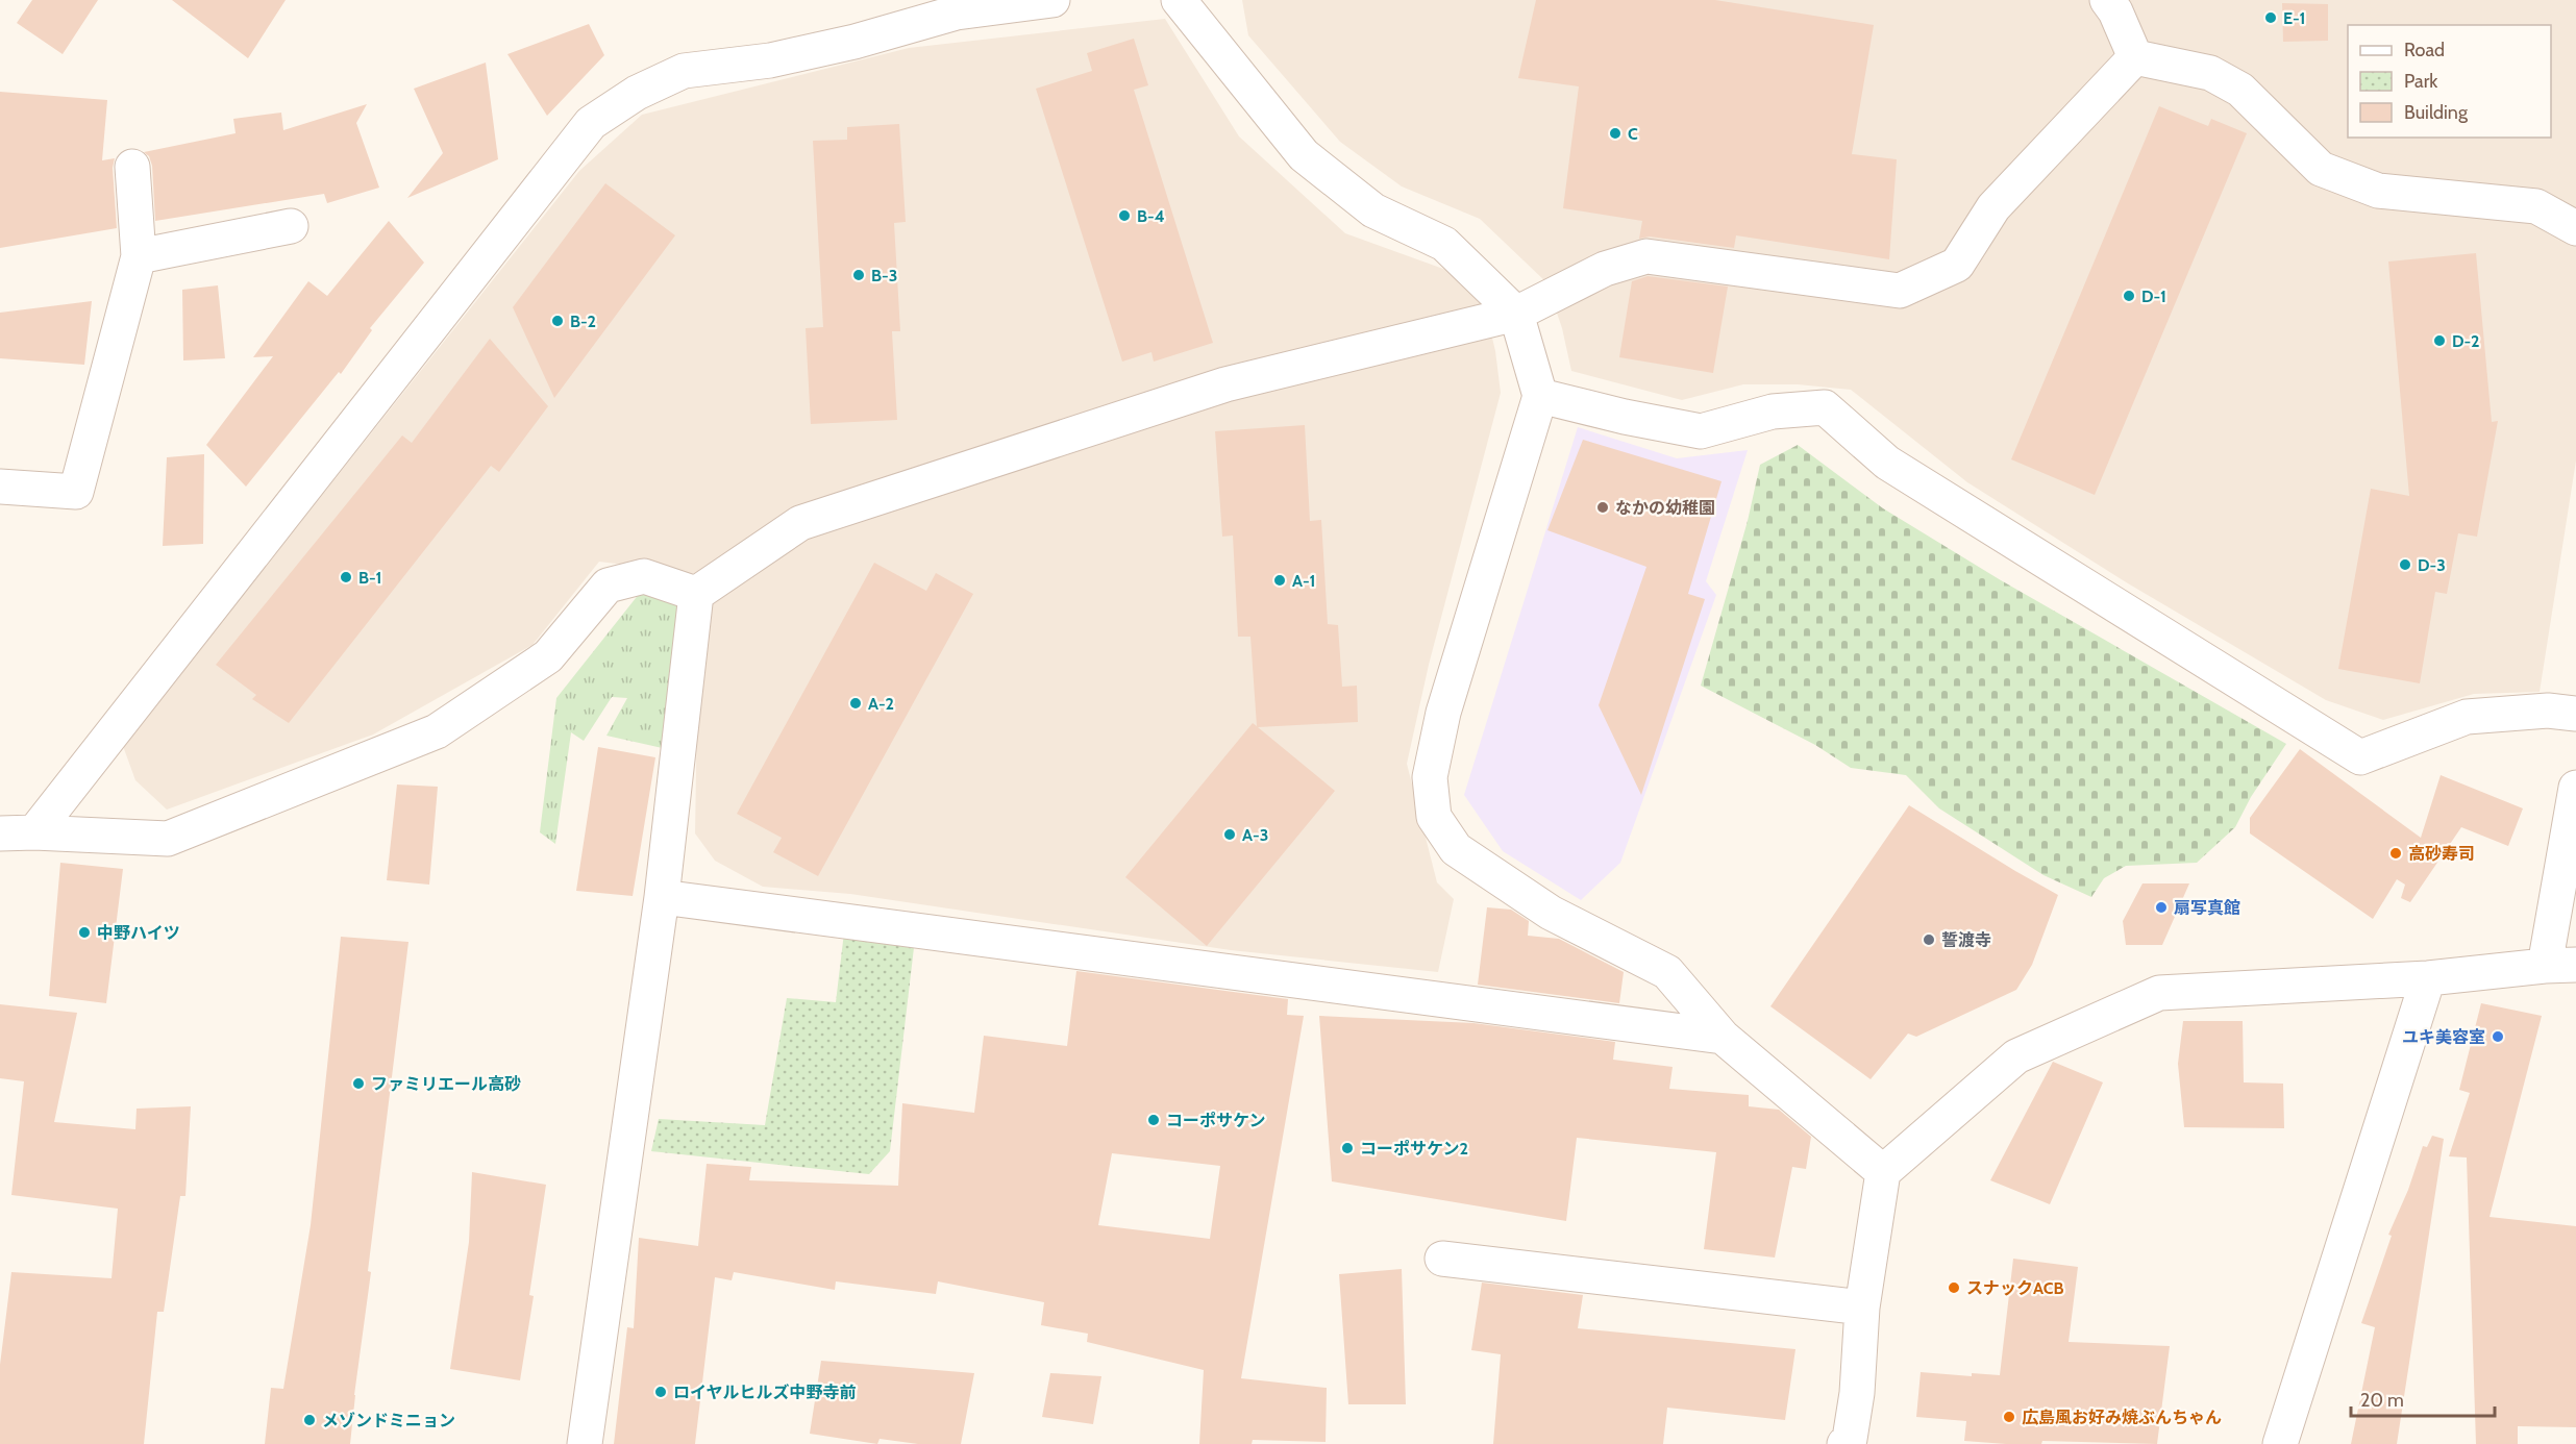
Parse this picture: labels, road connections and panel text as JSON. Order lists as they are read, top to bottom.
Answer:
{
  "places": [
    "E-1",
    "C",
    "B-4",
    "B-3",
    "D-1",
    "B-2",
    "D-2",
    "なかの幼稚園",
    "D-3",
    "B-1",
    "A-1",
    "A-2",
    "A-3",
    "高砂寿司",
    "扇写真館",
    "中野ハイツ",
    "誓渡寺",
    "ユキ美容室",
    "ファミリエール高砂",
    "コーポサケン",
    "コーポサケン2",
    "スナックACB",
    "ロイヤルヒルズ中野寺前",
    "広島風お好み焼ぶんちゃん",
    "メゾンドミニョン"
  ],
  "legend": ["Road", "Park", "Building"],
  "scale_bar": "20 m"
}
